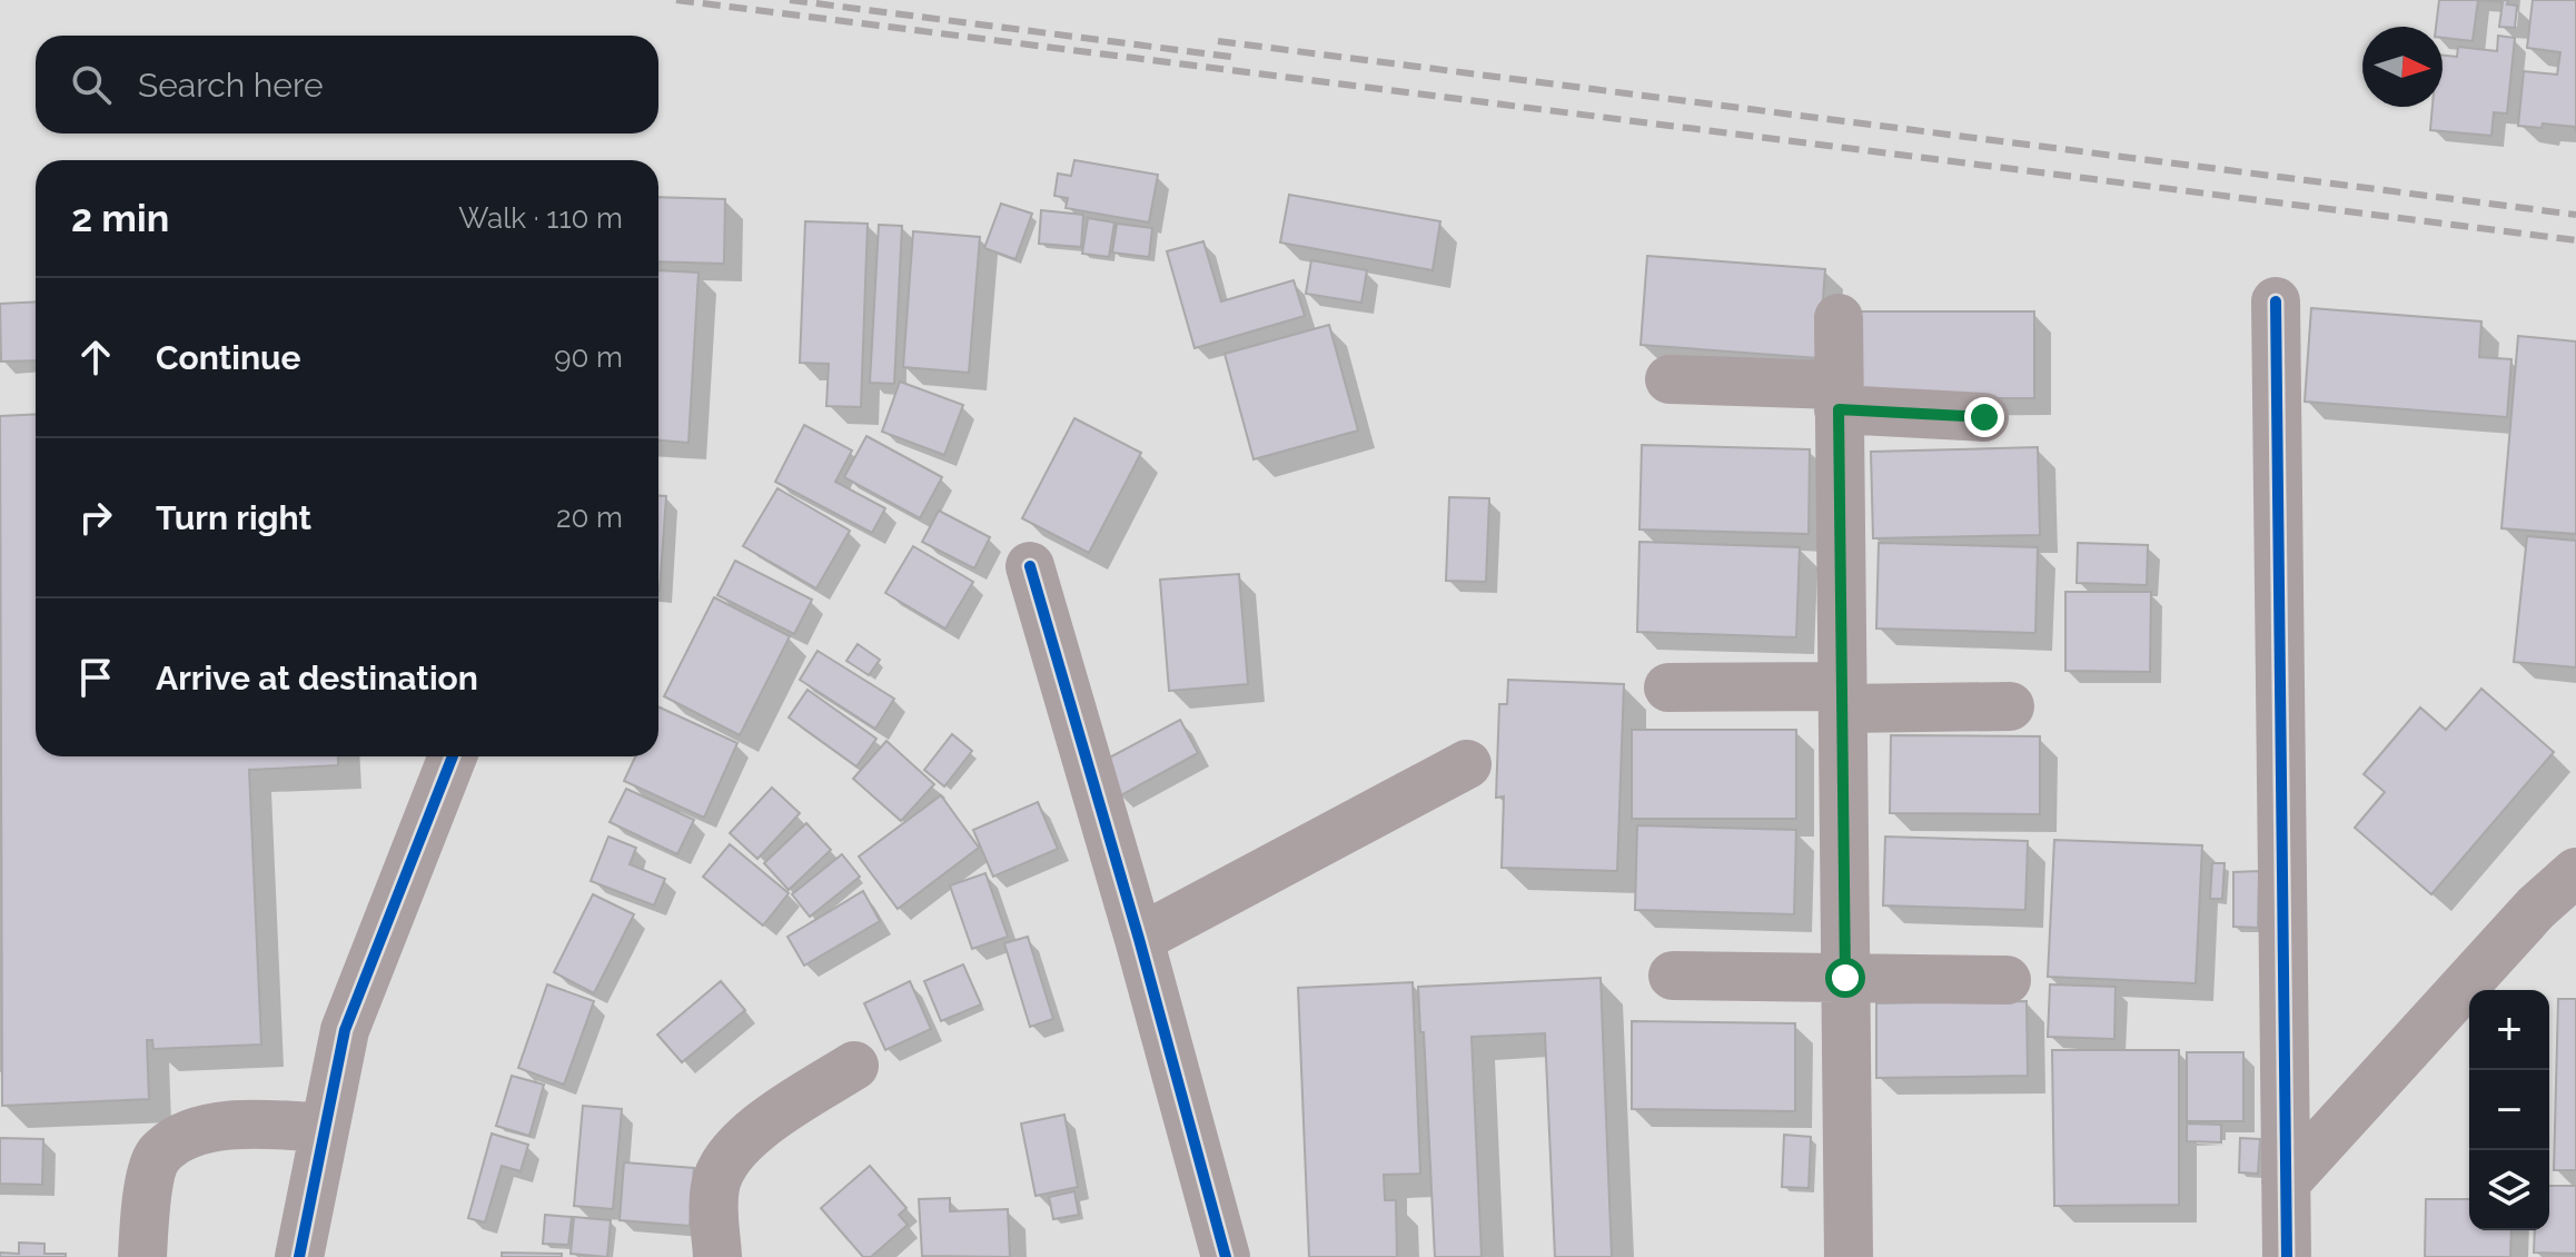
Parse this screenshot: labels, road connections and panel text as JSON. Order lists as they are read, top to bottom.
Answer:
{
  "north": "right",
  "page": {
    "search": "Search here",
    "heading": ["2 min", "Walk · 110 m"],
    "list": [
      ["Continue", "90 m"],
      ["Turn right", "20 m"],
      "Arrive at destination"
    ],
    "map_buttons": ["+", "−"]
  }
}
